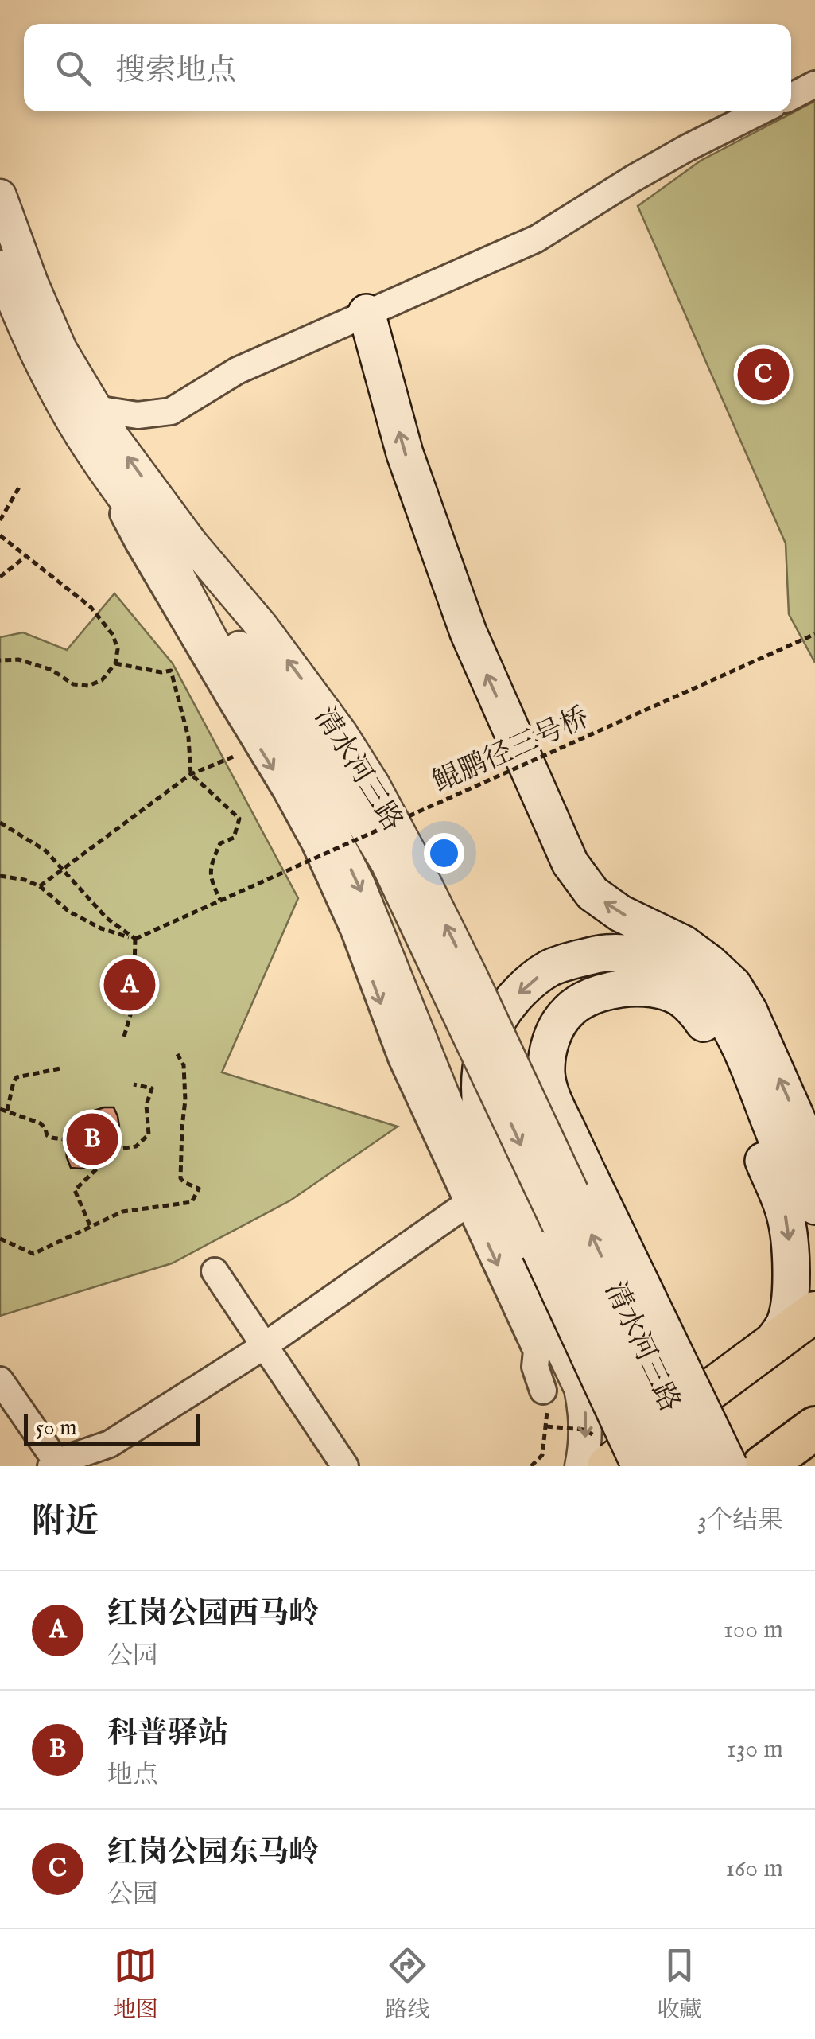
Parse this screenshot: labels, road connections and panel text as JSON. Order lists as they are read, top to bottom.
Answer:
{
  "streets": {
    "street": ["清水河三路"],
    "path": ["鲲鹏径三号桥"]
  },
  "scale_bar": "50 m",
  "page": {
    "search": "搜索地点",
    "pins": ["C", "A", "B"],
    "scale": "50 m",
    "heading": ["附近", "3个结果"],
    "list": [
      {
        "mark": "A",
        "name": "红岗公园西马岭",
        "note": "公园",
        "value": "100 m"
      },
      {
        "mark": "B",
        "name": "科普驿站",
        "note": "地点",
        "value": "130 m"
      },
      {
        "mark": "C",
        "name": "红岗公园东马岭",
        "note": "公园",
        "value": "160 m"
      }
    ],
    "nav": ["地图", "路线", "收藏"]
  }
}
